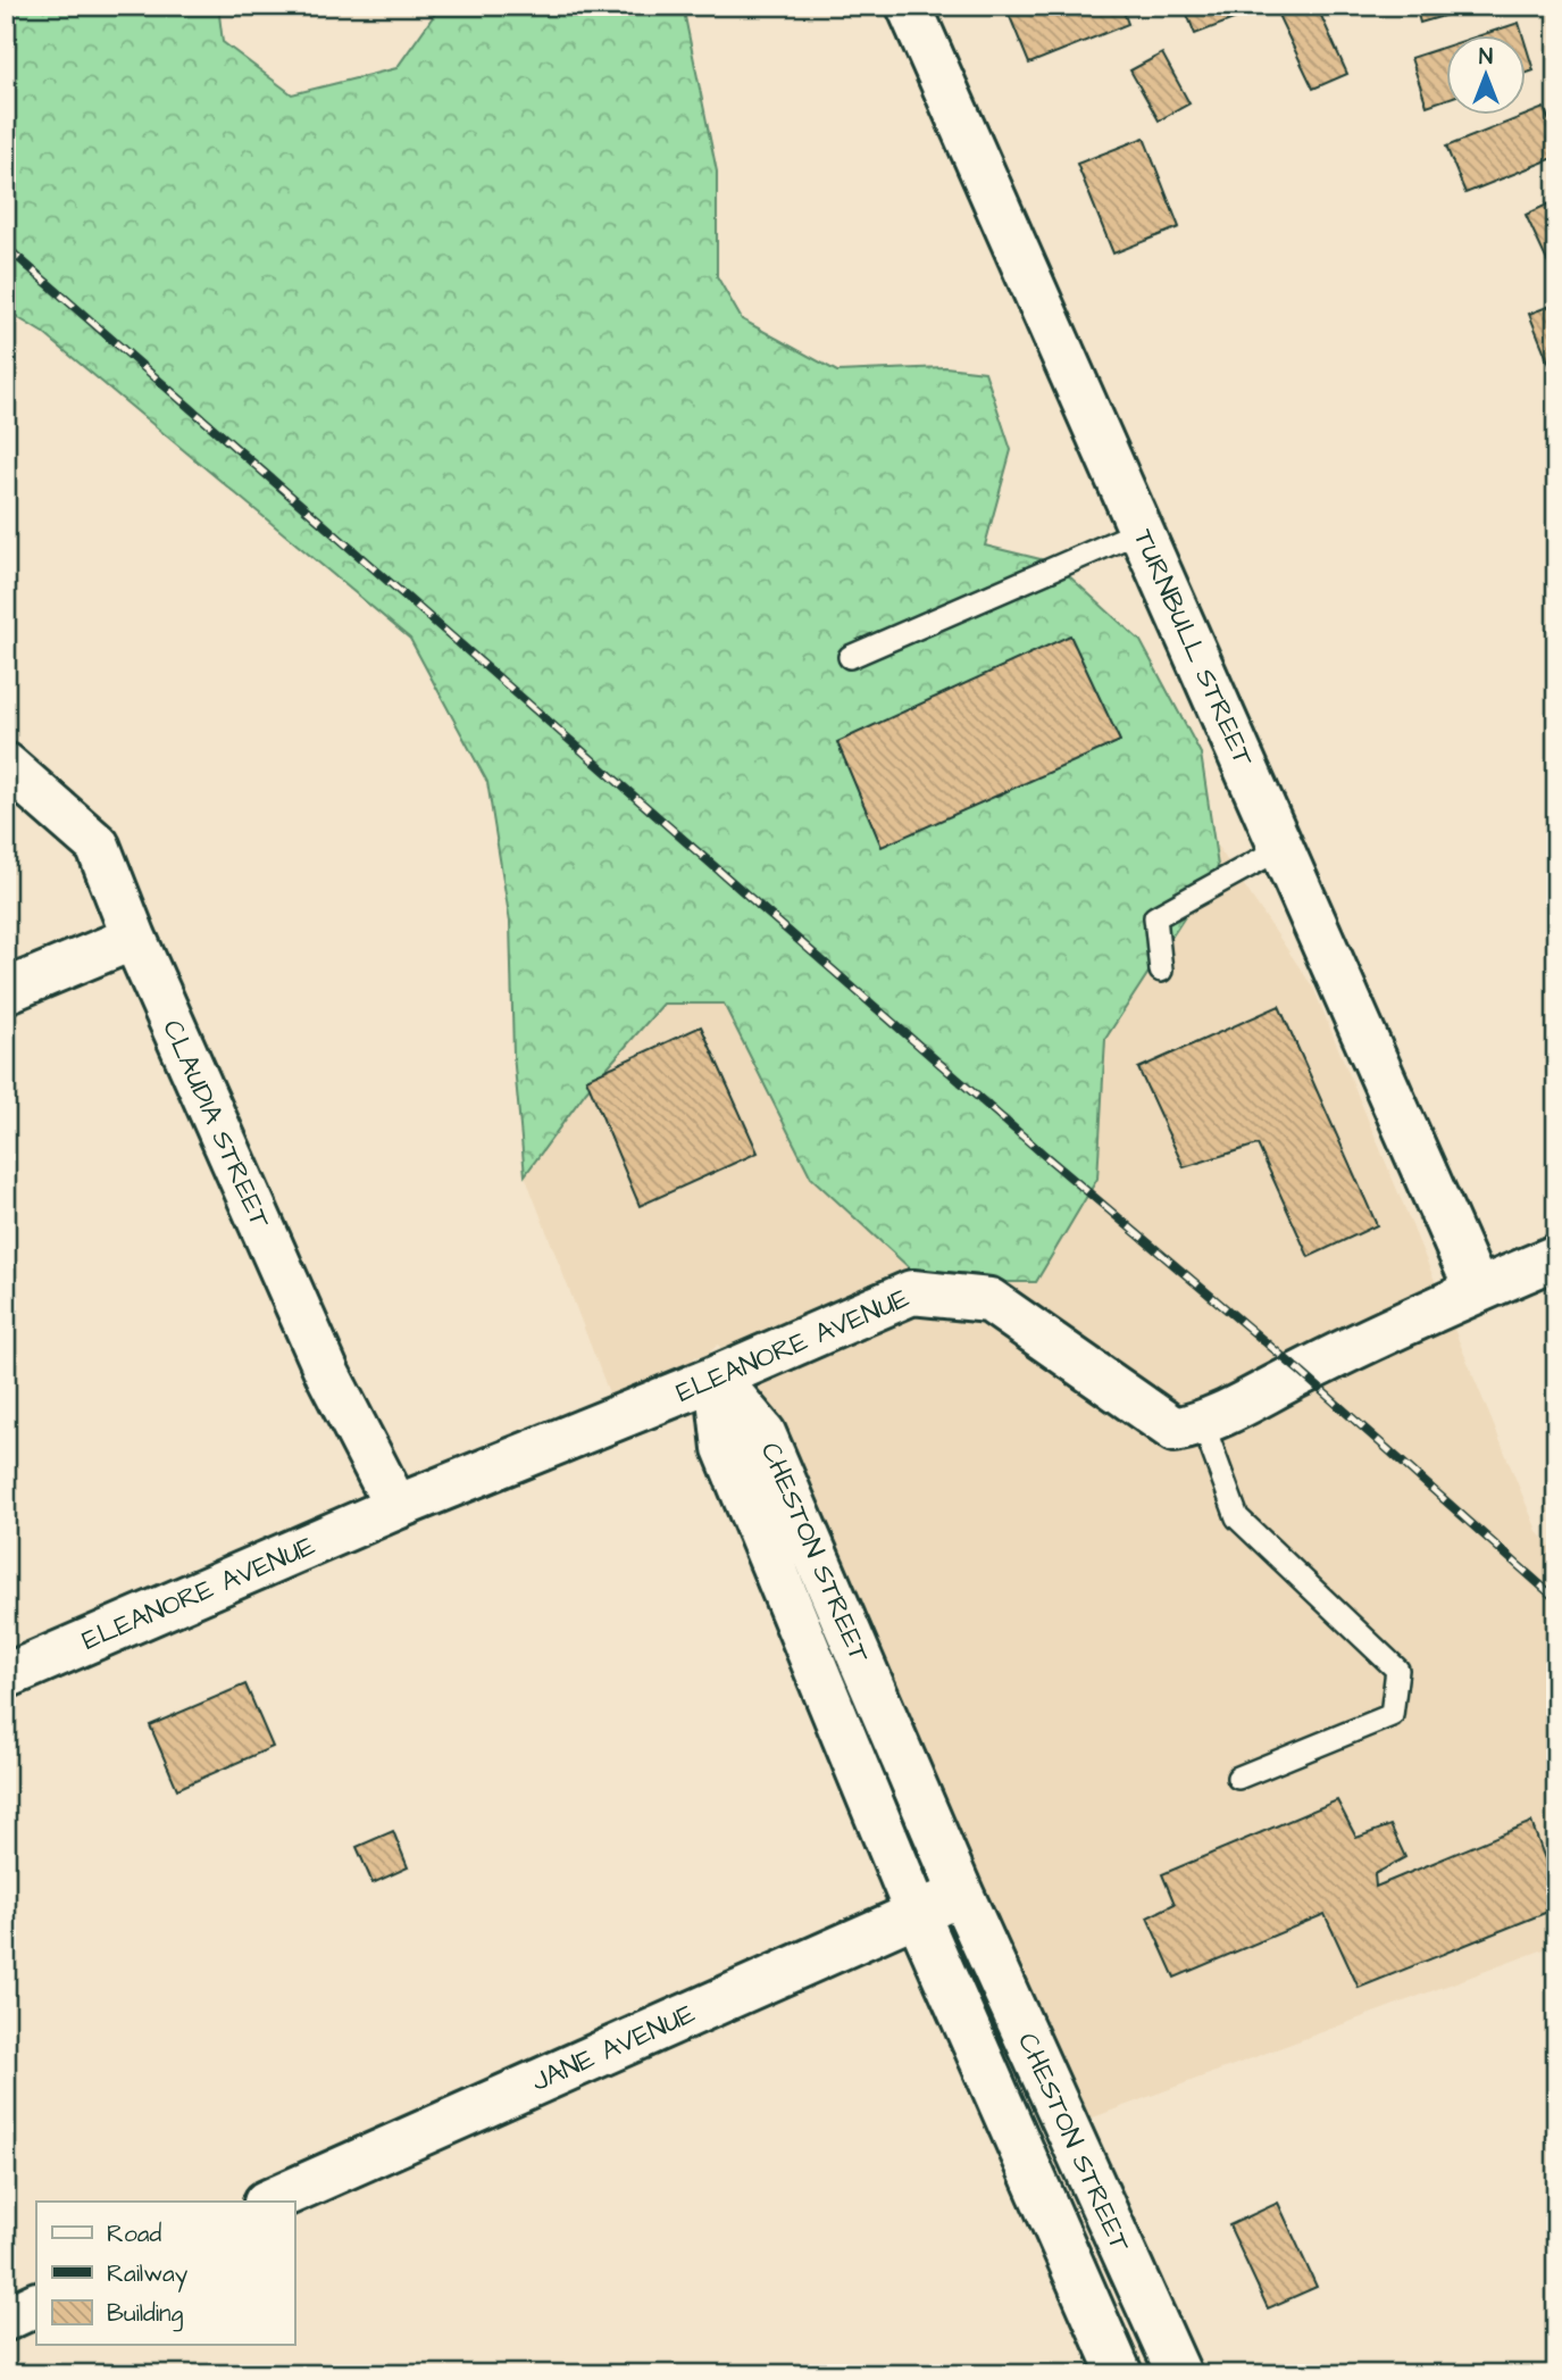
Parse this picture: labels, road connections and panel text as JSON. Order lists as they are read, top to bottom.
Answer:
{
  "streets": {
    "street": [
      "TURNBULL STREET",
      "CLAUDIA STREET",
      "ELEANORE AVENUE",
      "CHESTON STREET",
      "JANE AVENUE"
    ]
  },
  "crossings": [
    ["TURNBULL STREET", "ELEANORE AVENUE"],
    ["CLAUDIA STREET", "ELEANORE AVENUE"],
    ["ELEANORE AVENUE", "CHESTON STREET"],
    ["CHESTON STREET", "JANE AVENUE"]
  ],
  "legend": ["Road", "Railway", "Building"],
  "north": "top"
}
